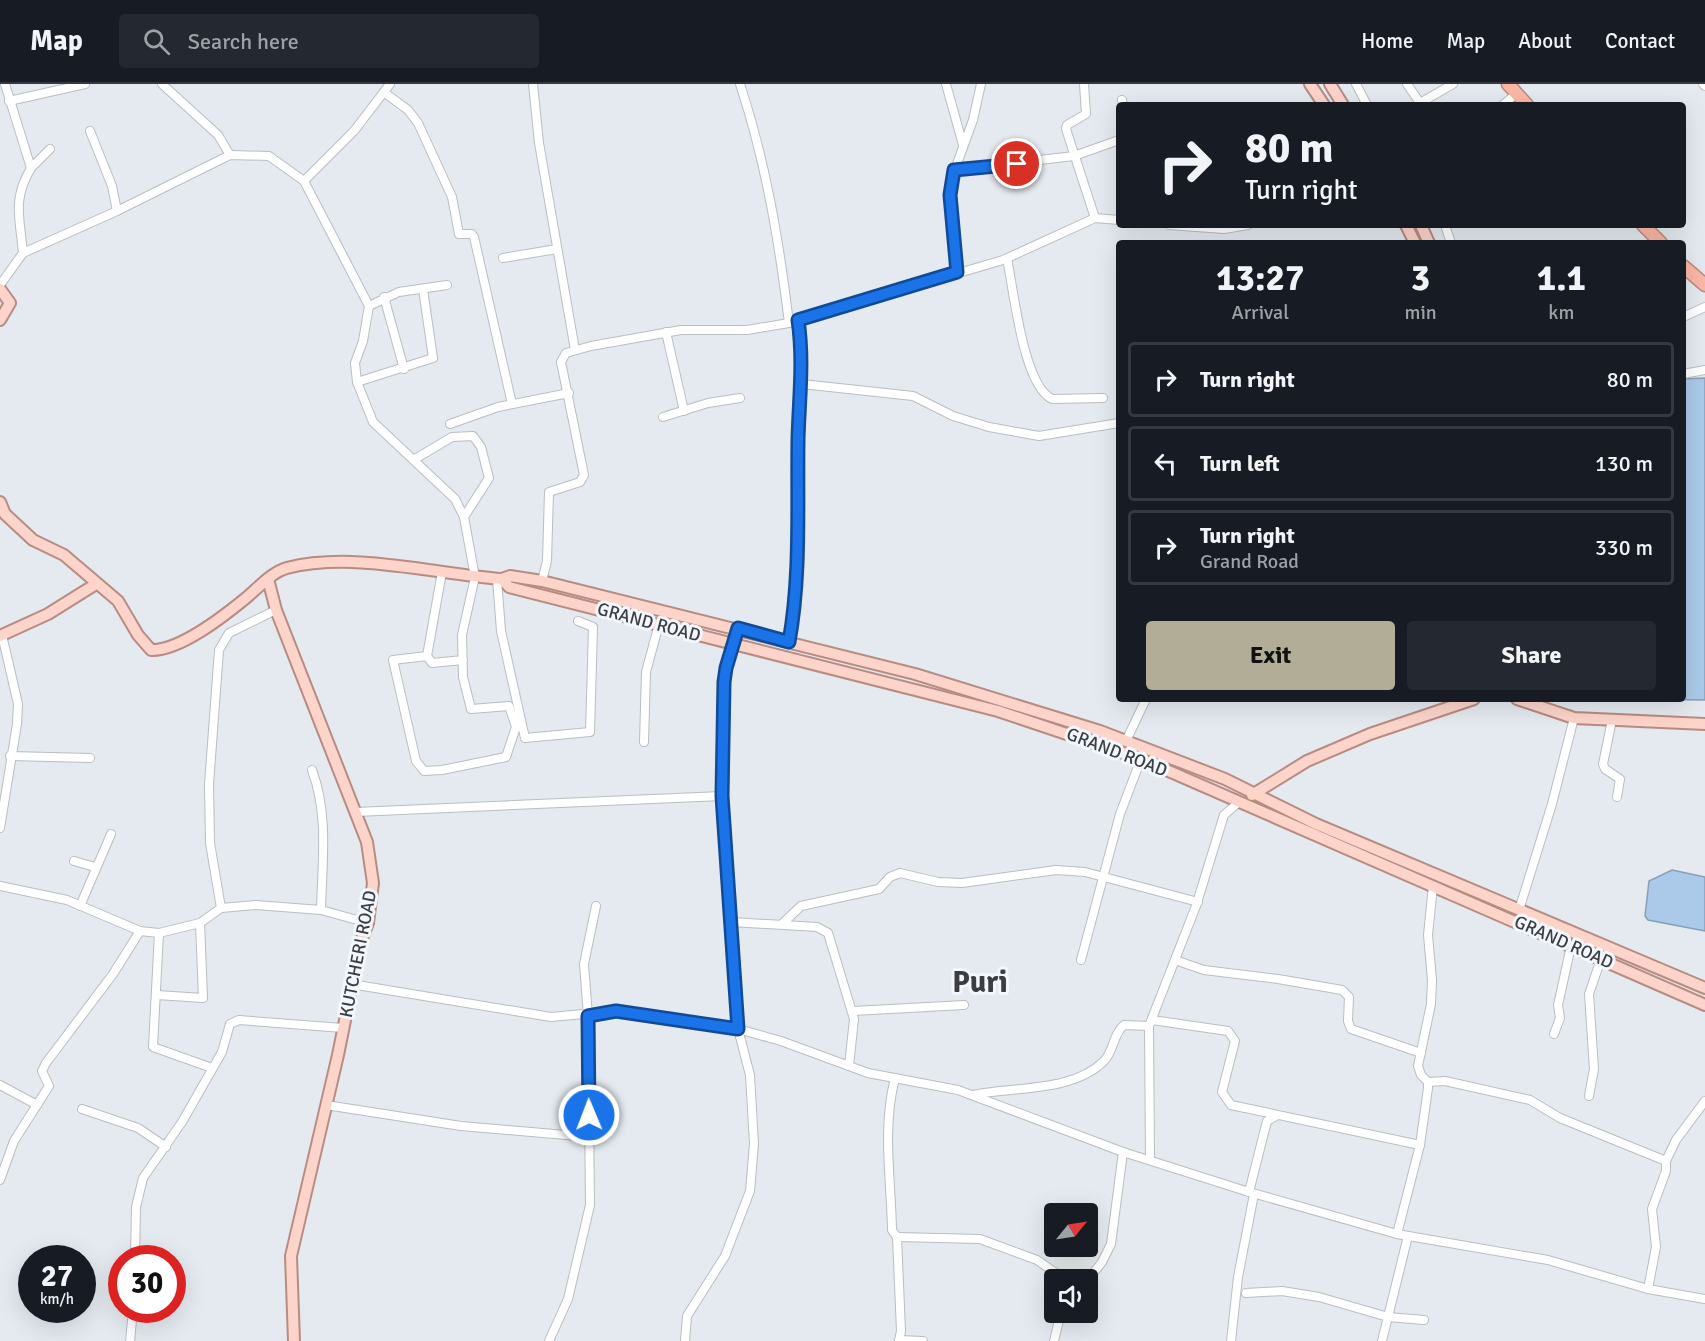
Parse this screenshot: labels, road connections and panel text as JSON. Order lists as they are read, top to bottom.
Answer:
{
  "streets": {
    "main road": ["GRAND ROAD", "KUTCHERI ROAD"]
  },
  "crossings": [
    ["GRAND ROAD", "KUTCHERI ROAD"]
  ],
  "districts": ["Puri"],
  "north": "top right",
  "page": {
    "header": "Map",
    "search": "Search here",
    "nav": [
      "Home",
      "Map",
      "About",
      "Contact"
    ],
    "turn": ["80 m", "Turn right"],
    "eta": [
      "13:27",
      "Arrival",
      "3",
      "min",
      "1.1",
      "km"
    ],
    "list": [
      {
        "name": "Turn right",
        "value": "80 m"
      },
      {
        "name": "Turn left",
        "value": "130 m"
      },
      {
        "name": "Turn right",
        "note": "Grand Road",
        "value": "330 m"
      }
    ],
    "buttons": ["Exit", "Share"],
    "speed": "27 km/h",
    "limit": "30"
  }
}
